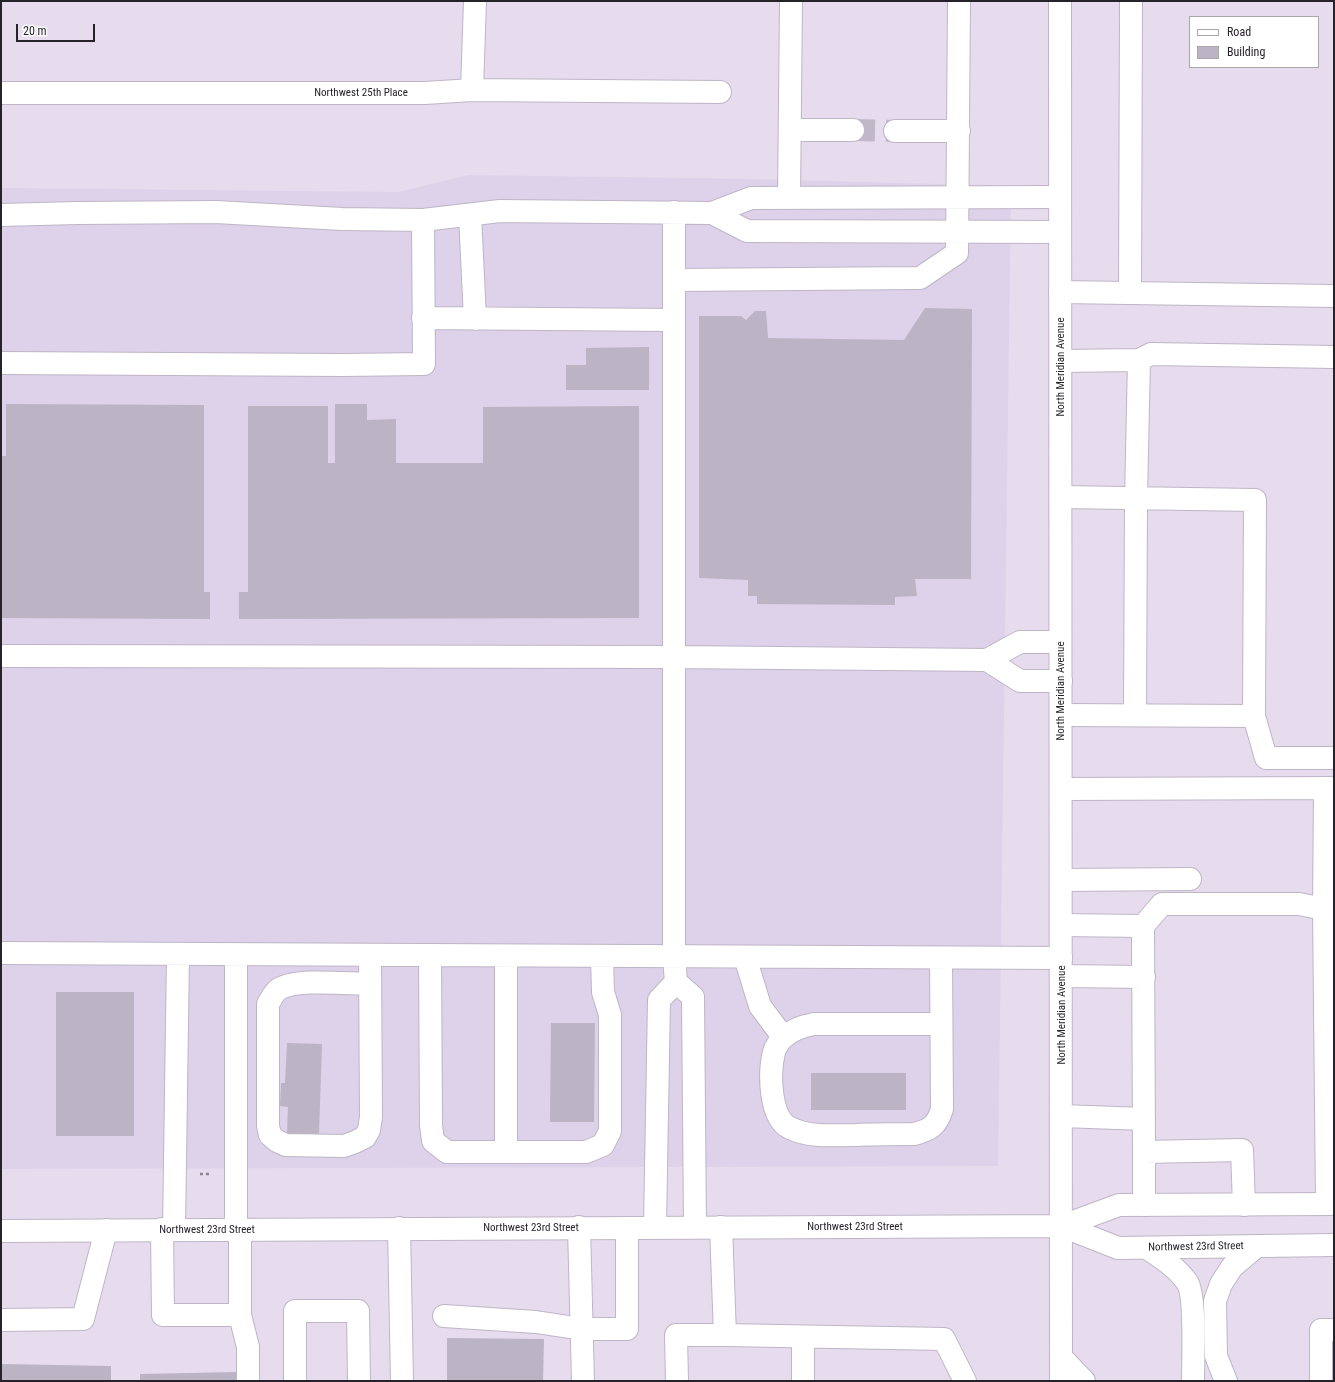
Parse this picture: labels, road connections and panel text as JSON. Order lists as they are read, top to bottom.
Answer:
{
  "streets": {
    "main road": ["Northwest 25th Place", "North Meridian Avenue", "Northwest 23rd Street"]
  },
  "crossings": [
    ["North Meridian Avenue", "Northwest 23rd Street"]
  ],
  "legend": ["Road", "Building"],
  "scale_bar": "20 m"
}
